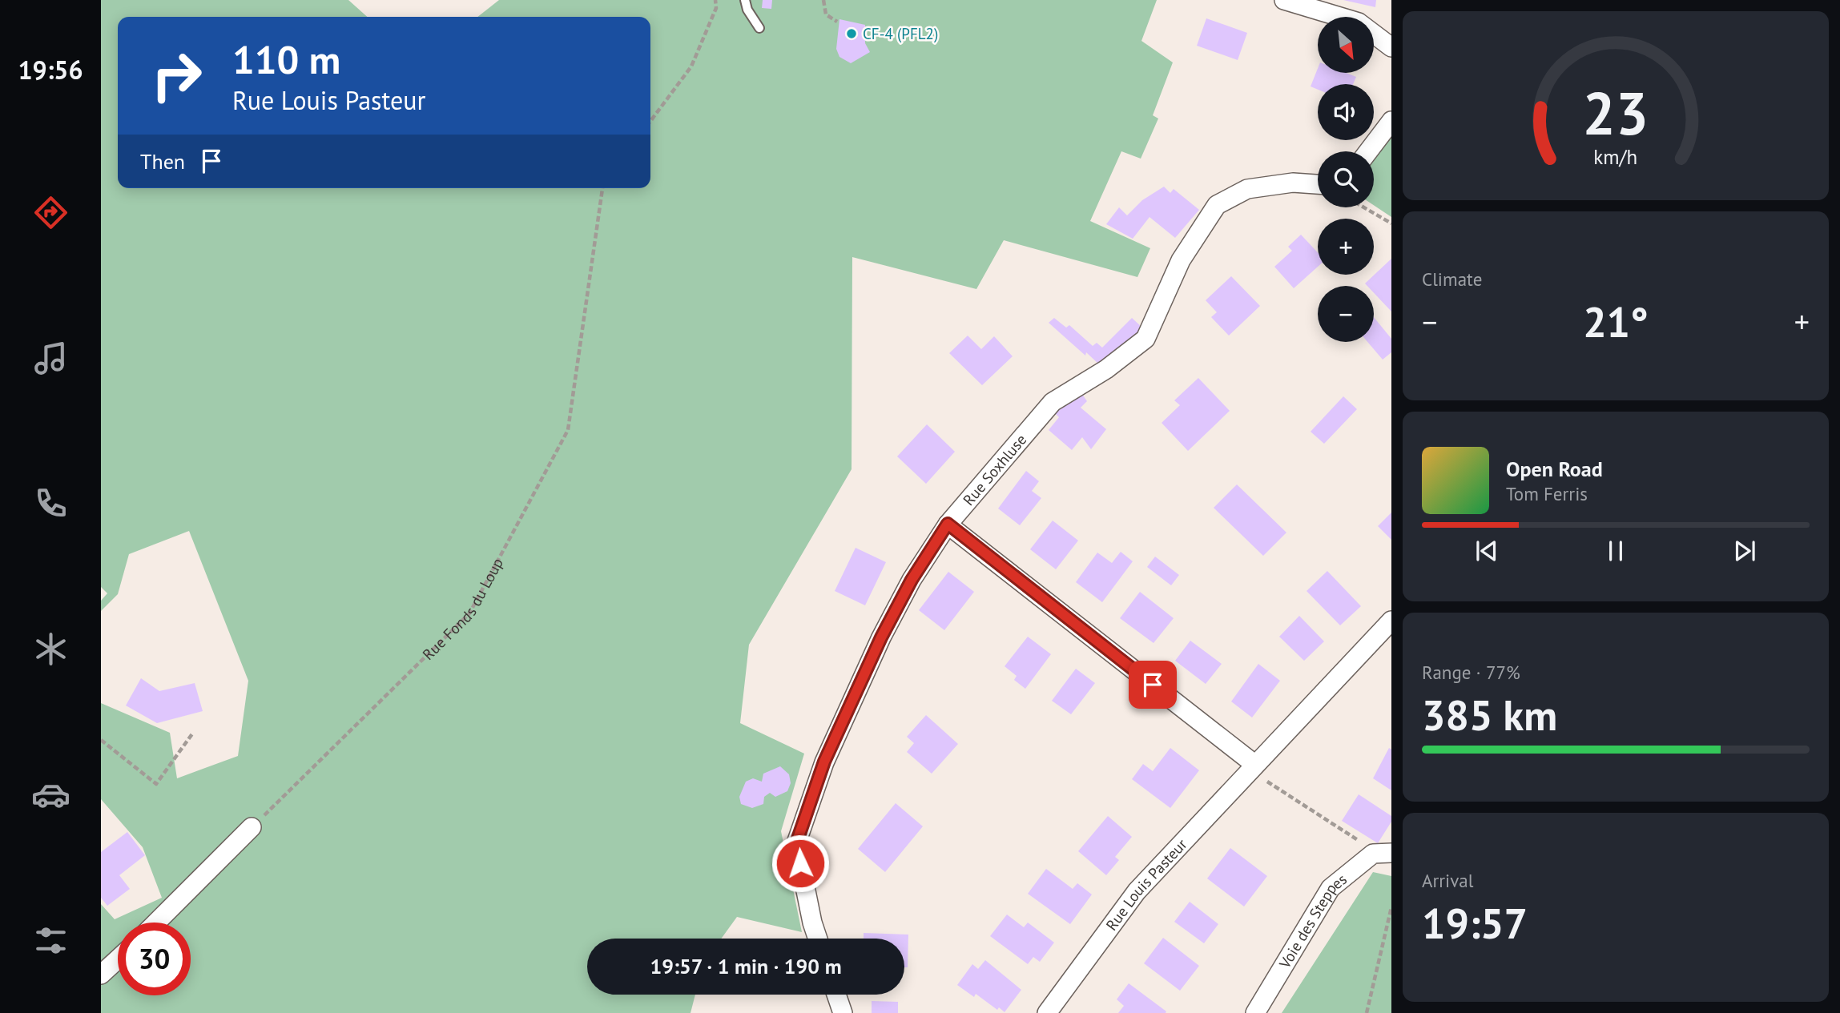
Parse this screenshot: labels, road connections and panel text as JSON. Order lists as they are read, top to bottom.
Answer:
{
  "streets": {
    "street": ["Rue Soxhluse", "Rue Louis Pasteur", "Voie des Steppes"],
    "path": ["Rue Fonds du Loup"]
  },
  "places": ["CF-4 (PFL2)"],
  "north": "bottom right",
  "page": {
    "tabs": "19:56",
    "map_buttons": ["+", "−"],
    "turn": ["110 m", "Rue Louis Pasteur"],
    "then": "Then",
    "tile": [
      "Climate",
      ["Range · 77%", "385 km"],
      ["Arrival", "19:57"]
    ],
    "heat": ["−", "21°", "+"],
    "song": ["Open Road", "Tom Ferris"],
    "limit": "30",
    "trip": "19:57 · 1 min · 190 m",
    "gauge": ["23", "km/h"]
  }
}
